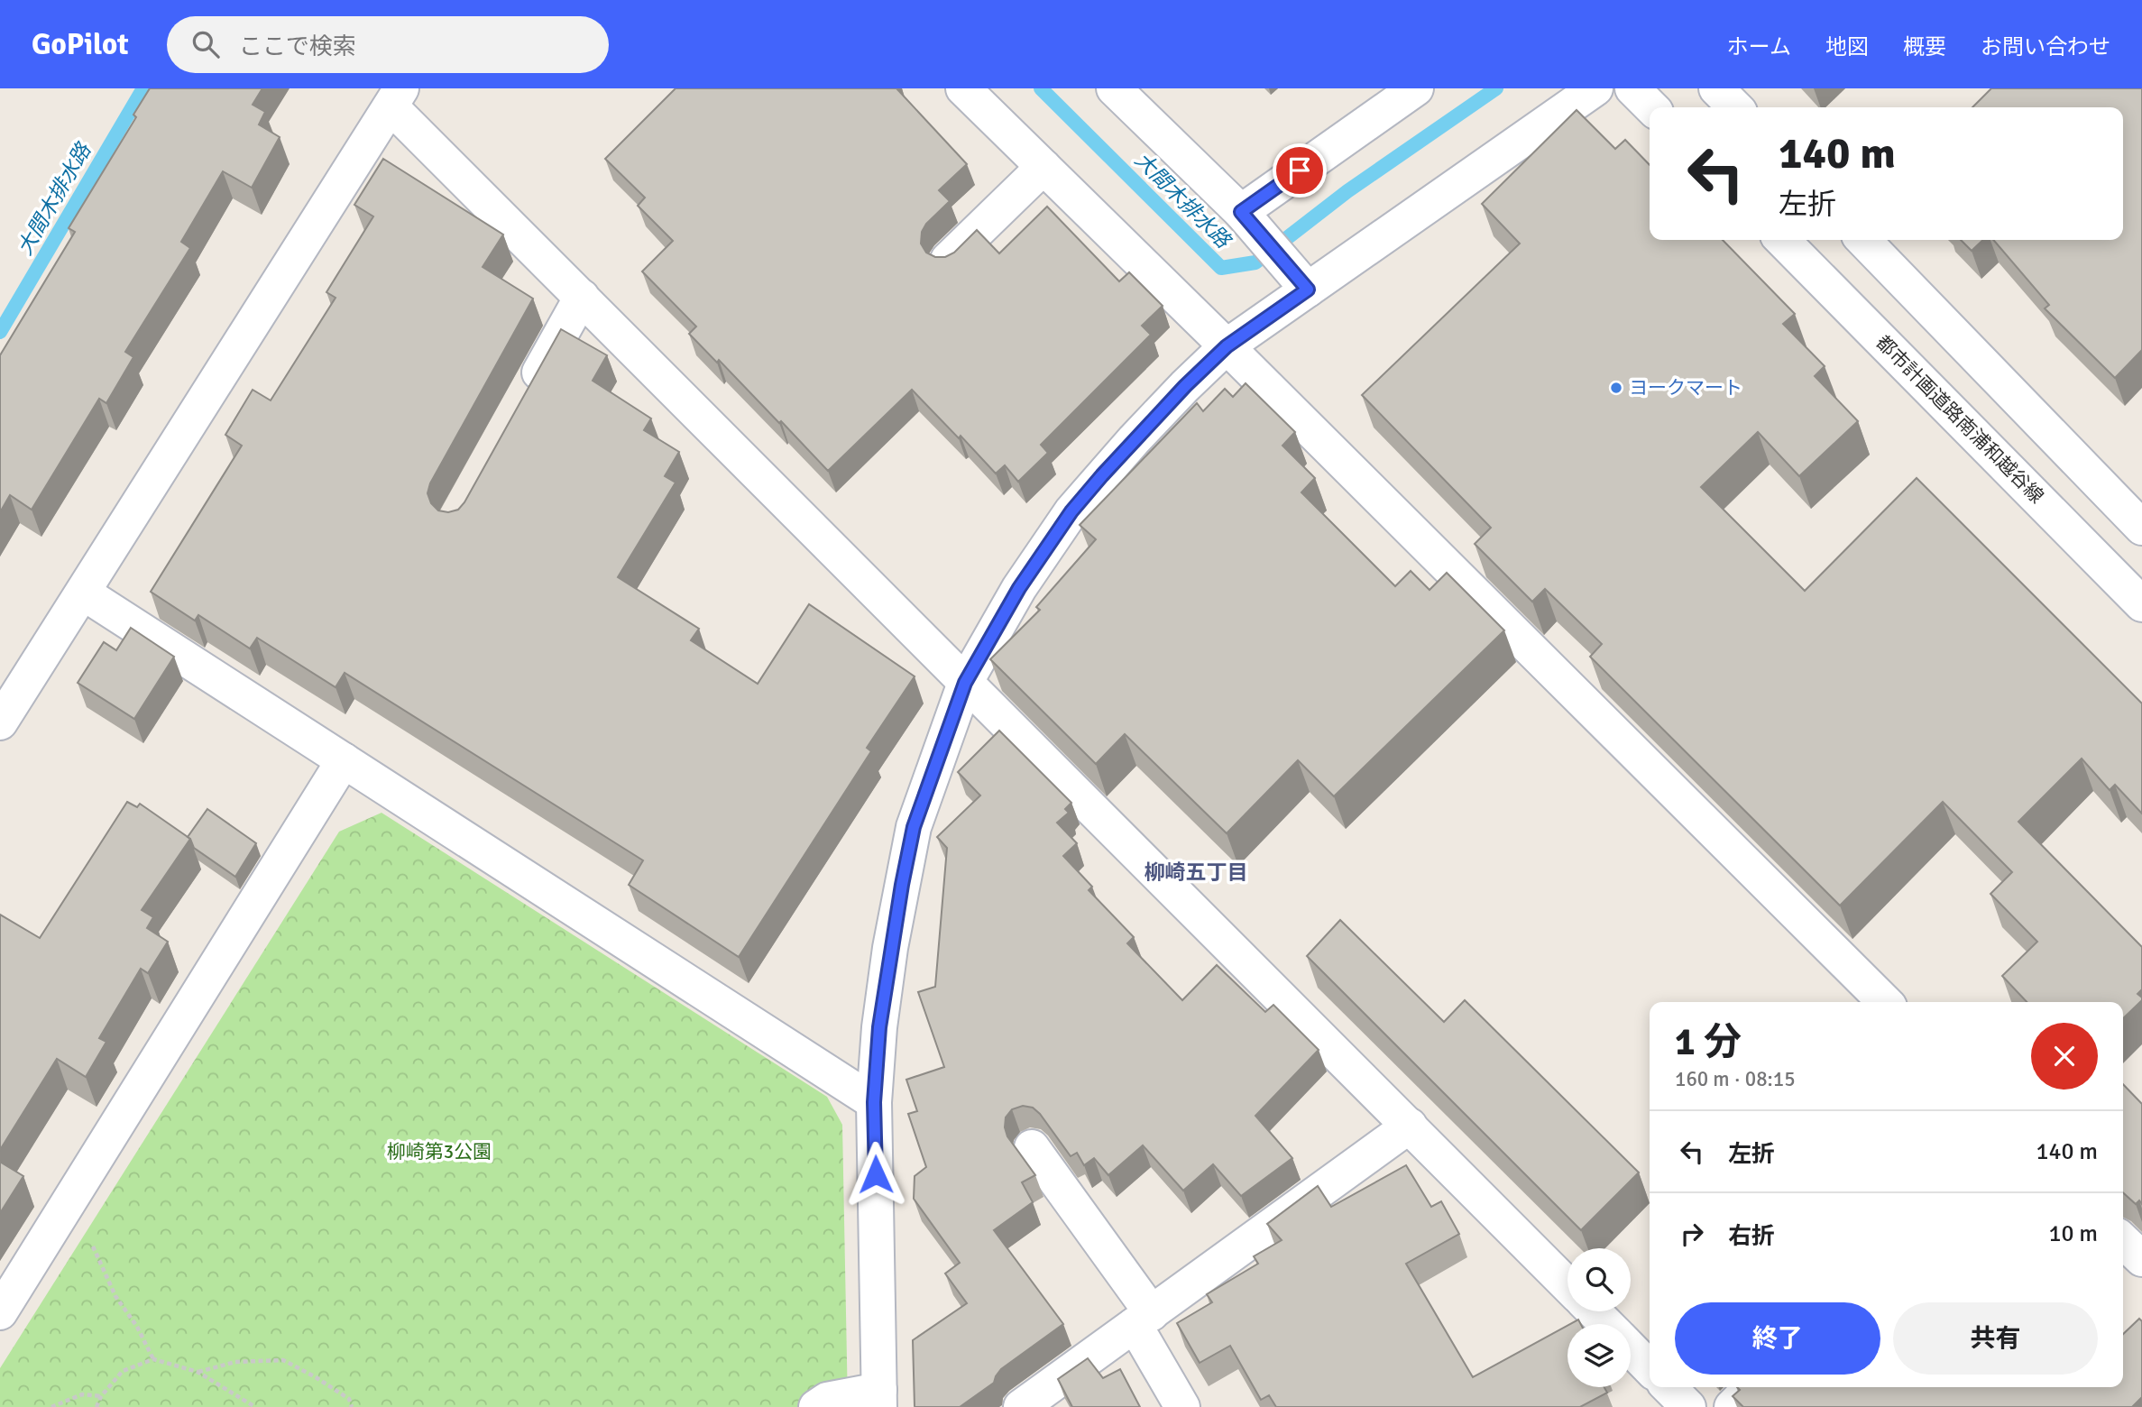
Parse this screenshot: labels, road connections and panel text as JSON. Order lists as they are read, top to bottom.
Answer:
{
  "streets": {
    "street": ["都市計画道路南浦和越谷線"]
  },
  "districts": ["柳崎五丁目"],
  "water": ["大間木排水路"],
  "parks": ["柳崎第3公園"],
  "places": ["ヨークマート"],
  "page": {
    "header": "GoPilot",
    "search": "ここで検索",
    "nav": [
      "ホーム",
      "地図",
      "概要",
      "お問い合わせ"
    ],
    "turn": ["140 m", "左折"],
    "heading": ["1 分", "160 m · 08:15"],
    "list": [
      {
        "name": "左折",
        "value": "140 m"
      },
      {
        "name": "右折",
        "value": "10 m"
      }
    ],
    "buttons": ["終了", "共有"]
  }
}
